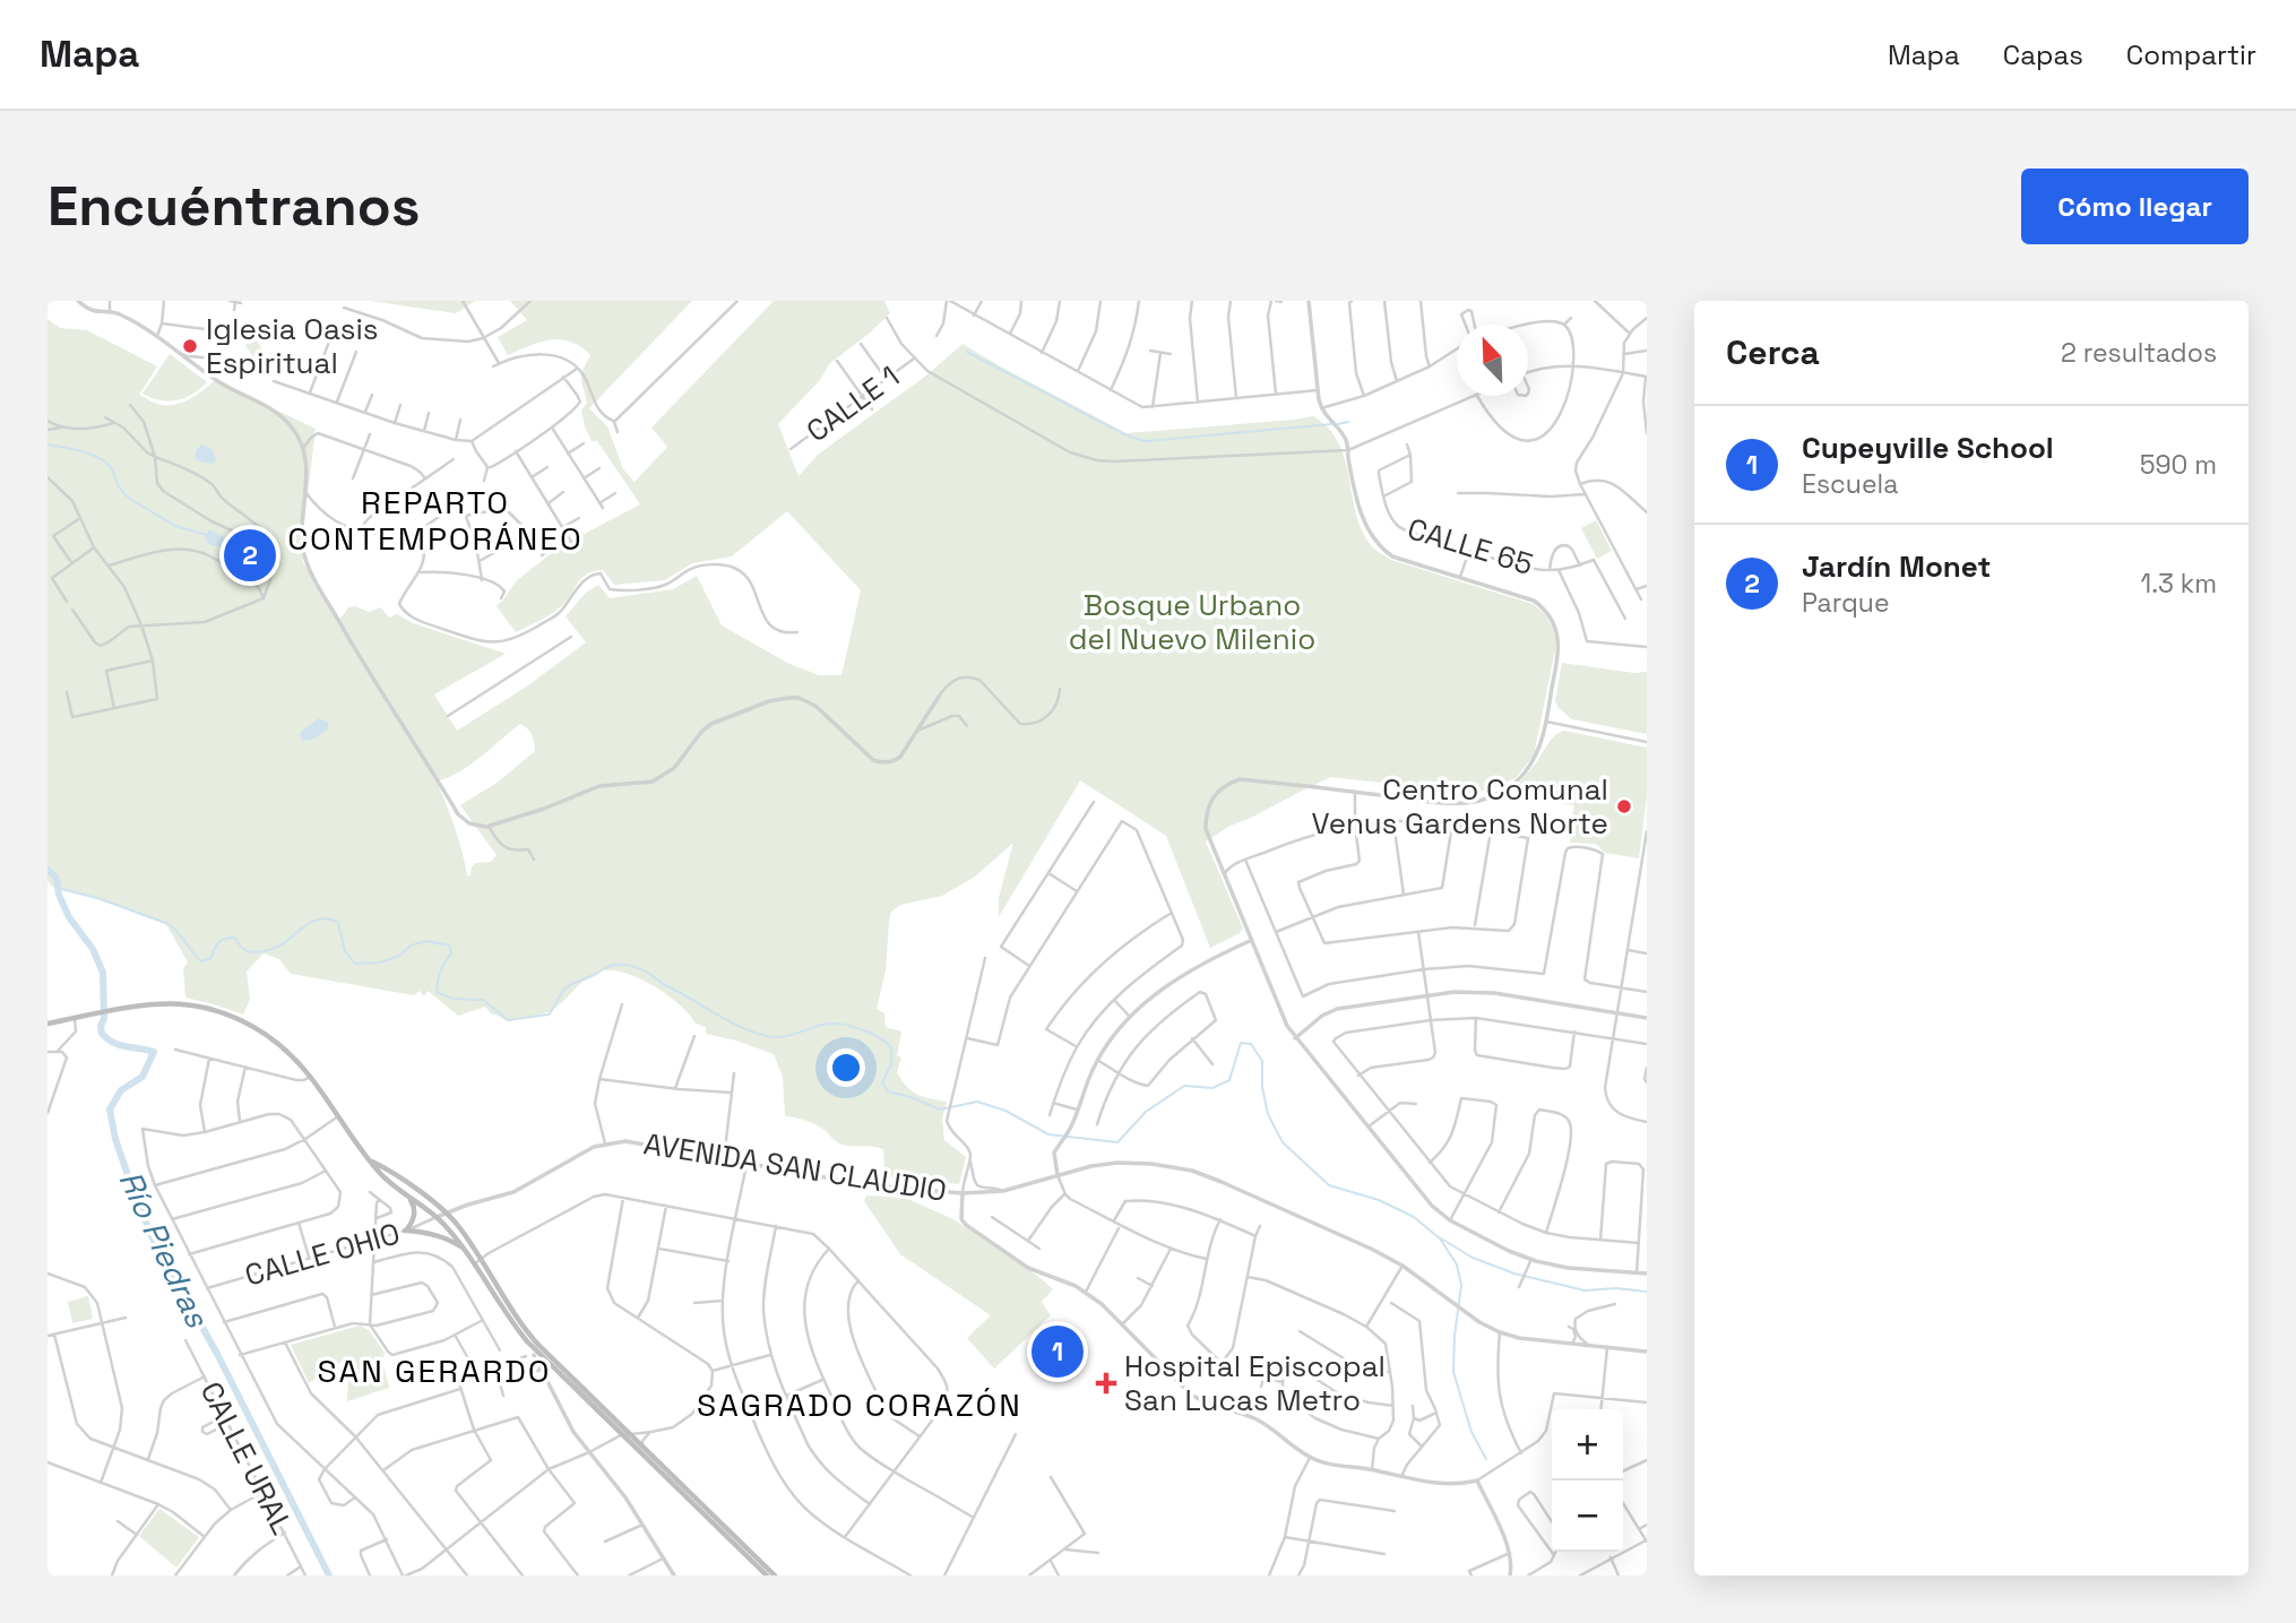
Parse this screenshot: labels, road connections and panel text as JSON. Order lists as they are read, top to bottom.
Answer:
{
  "streets": {
    "street": [
      "CALLE 1",
      "CALLE 65",
      "AVENIDA SAN CLAUDIO",
      "CALLE OHIO",
      "CALLE URAL"
    ]
  },
  "crossings": [
    ["AVENIDA SAN CLAUDIO", "CALLE OHIO"]
  ],
  "districts": ["REPARTO CONTEMPORÁNEO", "SAN GERARDO", "SAGRADO CORAZÓN"],
  "water": ["Río Piedras"],
  "parks": ["Bosque Urbano del Nuevo Milenio"],
  "places": {
    "other": ["Iglesia Oasis Espiritual", "Centro Comunal Venus Gardens Norte"],
    "health": ["Hospital Episcopal San Lucas Metro"]
  },
  "north": "top left",
  "page": {
    "header": "Mapa",
    "nav": ["Mapa", "Capas", "Compartir"],
    "buttons": "Cómo llegar",
    "title": "Encuéntranos",
    "heading": ["Cerca", "2 resultados"],
    "list": [
      {
        "mark": "1",
        "name": "Cupeyville School",
        "note": "Escuela",
        "value": "590 m"
      },
      {
        "mark": "2",
        "name": "Jardín Monet",
        "note": "Parque",
        "value": "1.3 km"
      }
    ],
    "pins": ["2", "1"],
    "map_buttons": ["+", "−"]
  }
}
